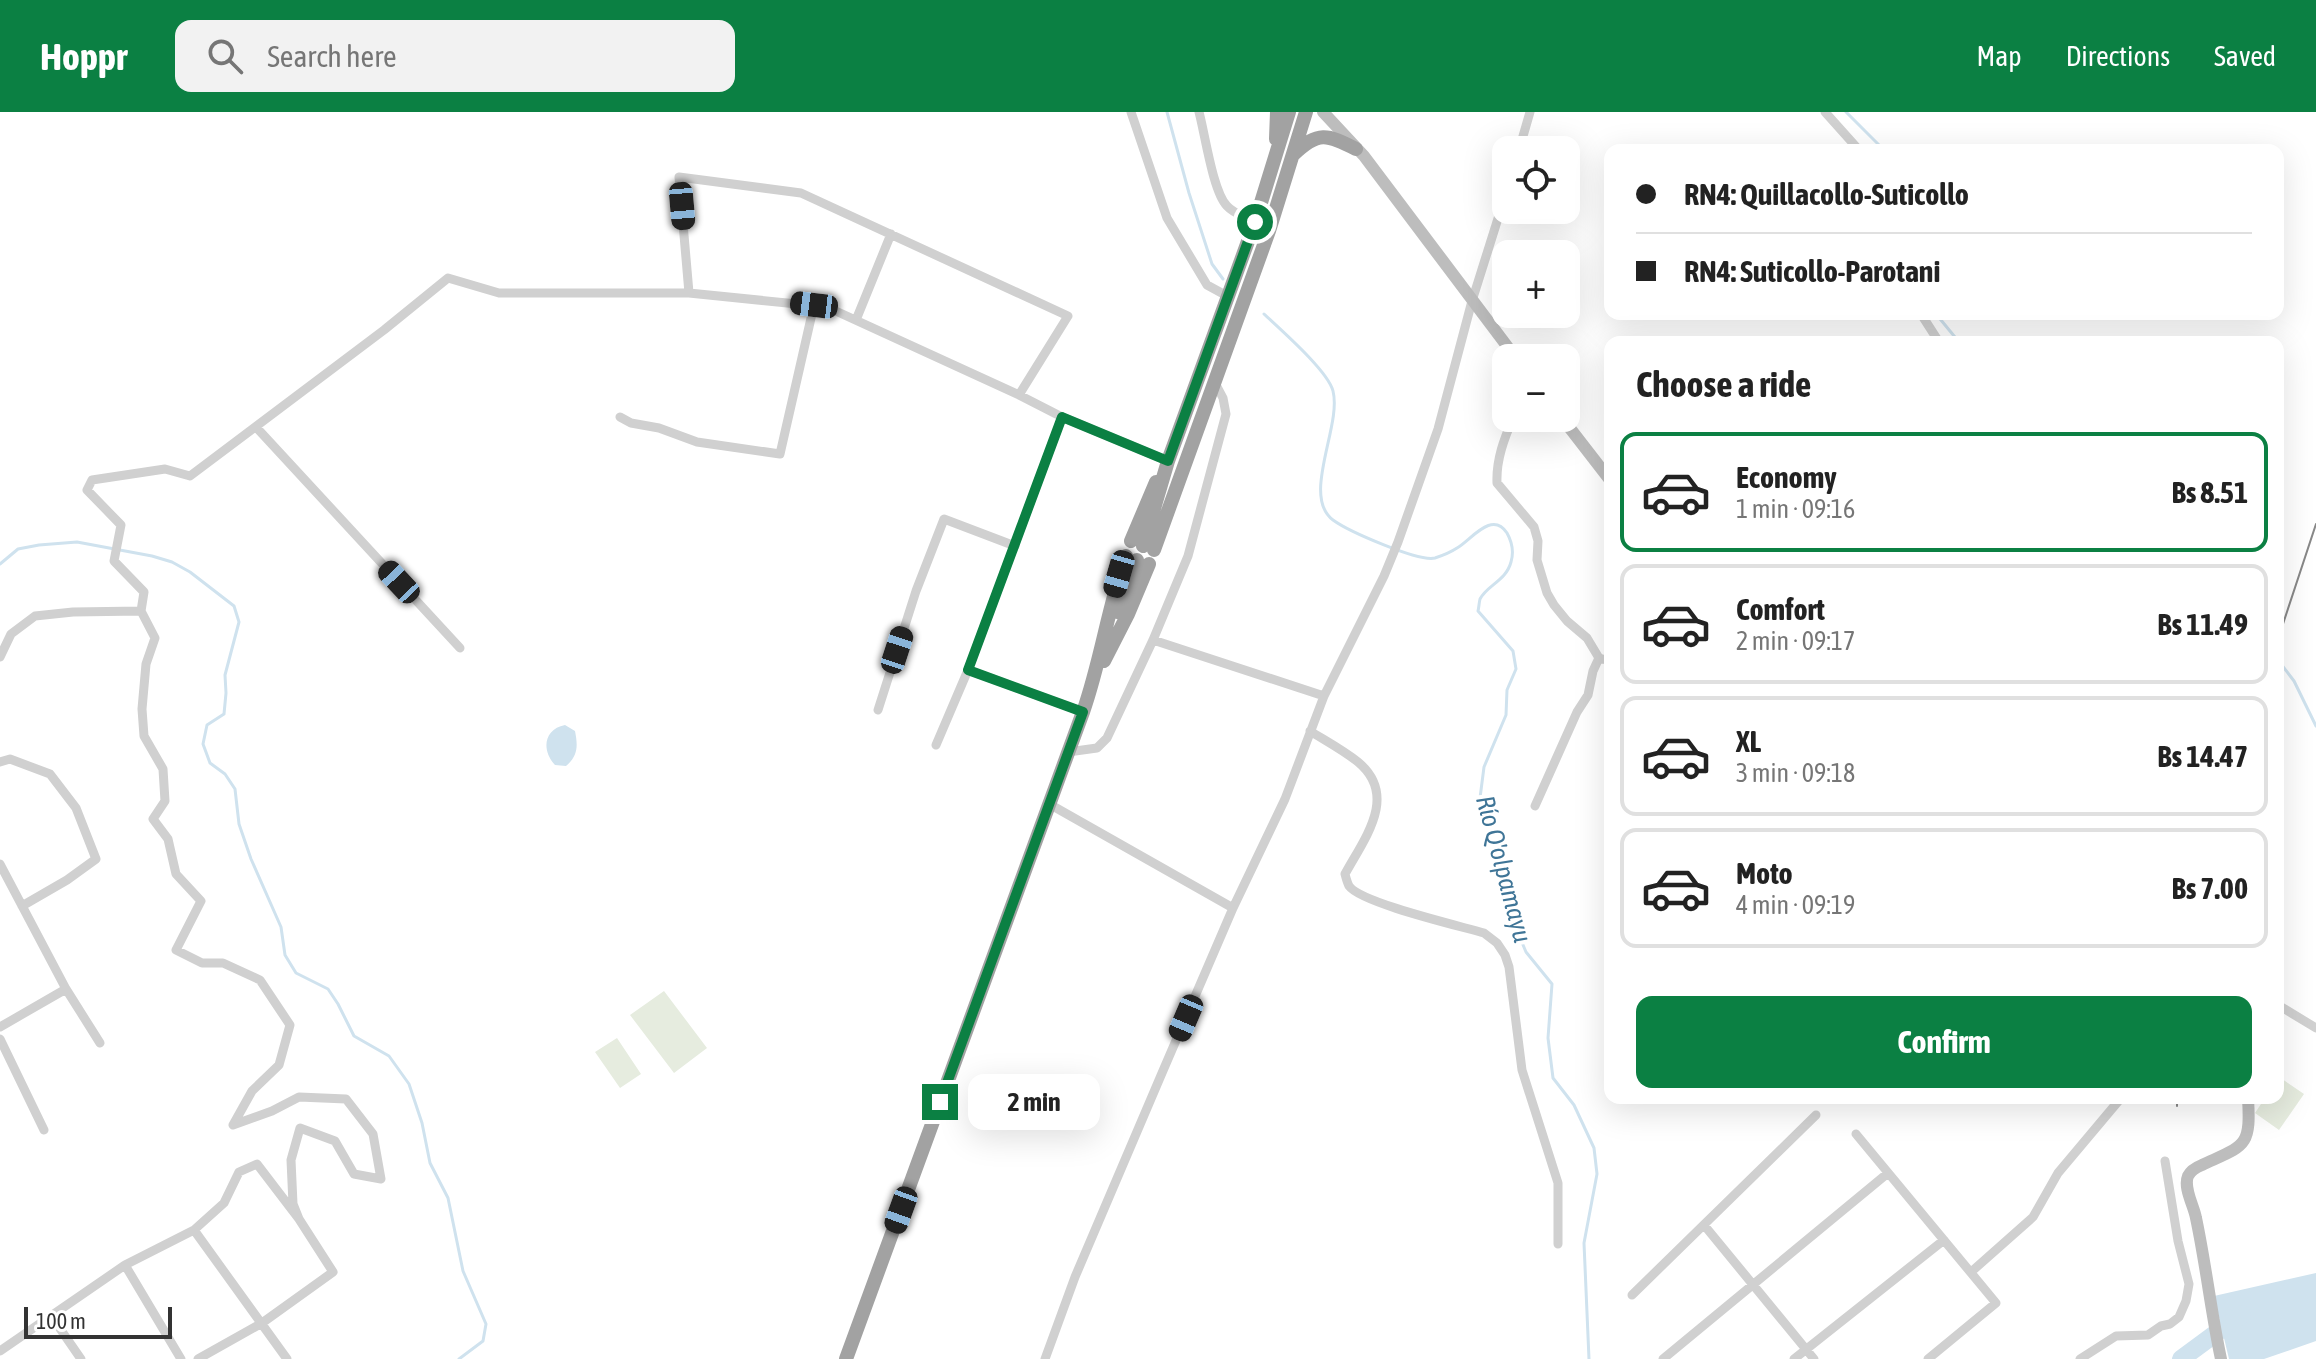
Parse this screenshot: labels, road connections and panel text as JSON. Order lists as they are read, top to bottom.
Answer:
{
  "water": ["Río Q'olpamayu"],
  "scale_bar": "100 m",
  "page": {
    "header": "Hoppr",
    "search": "Search here",
    "nav": ["Map", "Directions", "Saved"],
    "map_buttons": ["+", "−"],
    "banner": ["RN4: Quillacollo-Suticollo", "RN4: Suticollo-Parotani"],
    "heading": "Choose a ride",
    "list": [
      {
        "name": "Economy",
        "note": "1 min · 09:16",
        "value": "Bs 8.51"
      },
      {
        "name": "Comfort",
        "note": "2 min · 09:17",
        "value": "Bs 11.49"
      },
      {
        "name": "XL",
        "note": "3 min · 09:18",
        "value": "Bs 14.47"
      },
      {
        "name": "Moto",
        "note": "4 min · 09:19",
        "value": "Bs 7.00"
      }
    ],
    "buttons": "Confirm",
    "bubble": "2 min",
    "scale": "100 m"
  }
}
